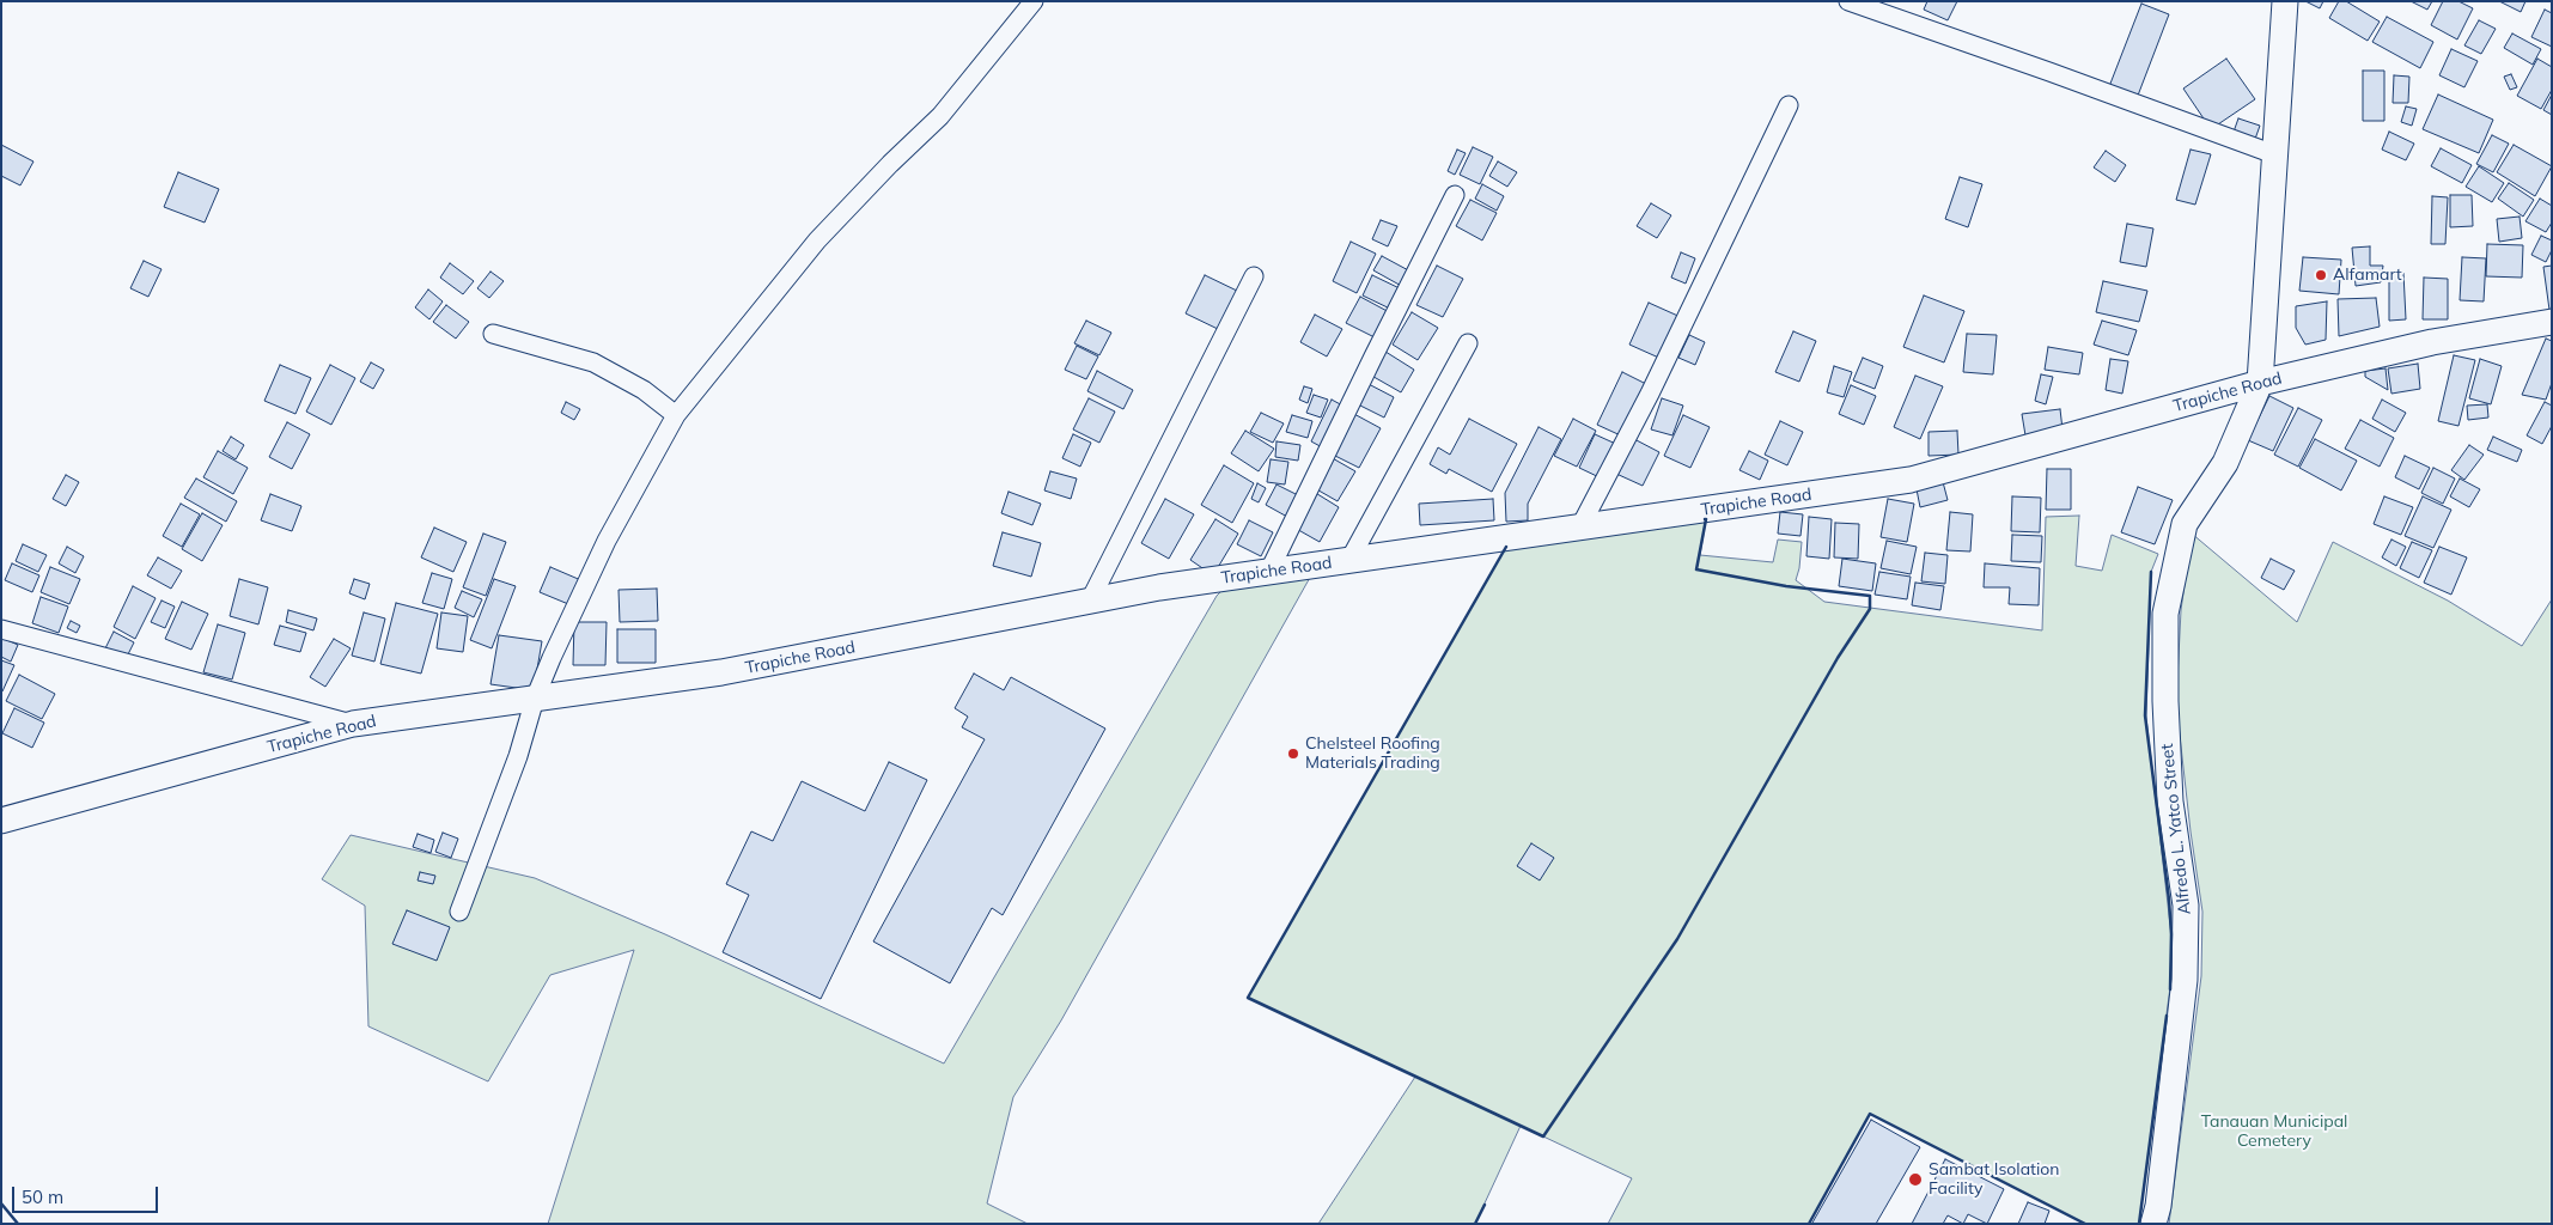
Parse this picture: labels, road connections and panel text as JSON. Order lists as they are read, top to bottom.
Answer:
{
  "streets": {
    "street": ["Trapiche Road", "Alfredo L. Yatco Street"]
  },
  "crossings": [
    ["Trapiche Road", "Alfredo L. Yatco Street"]
  ],
  "parks": ["Tanauan Municipal Cemetery"],
  "places": ["Alfamart", "Chelsteel Roofing Materials Trading", "Sambat Isolation Facility"],
  "scale_bar": "50 m"
}
